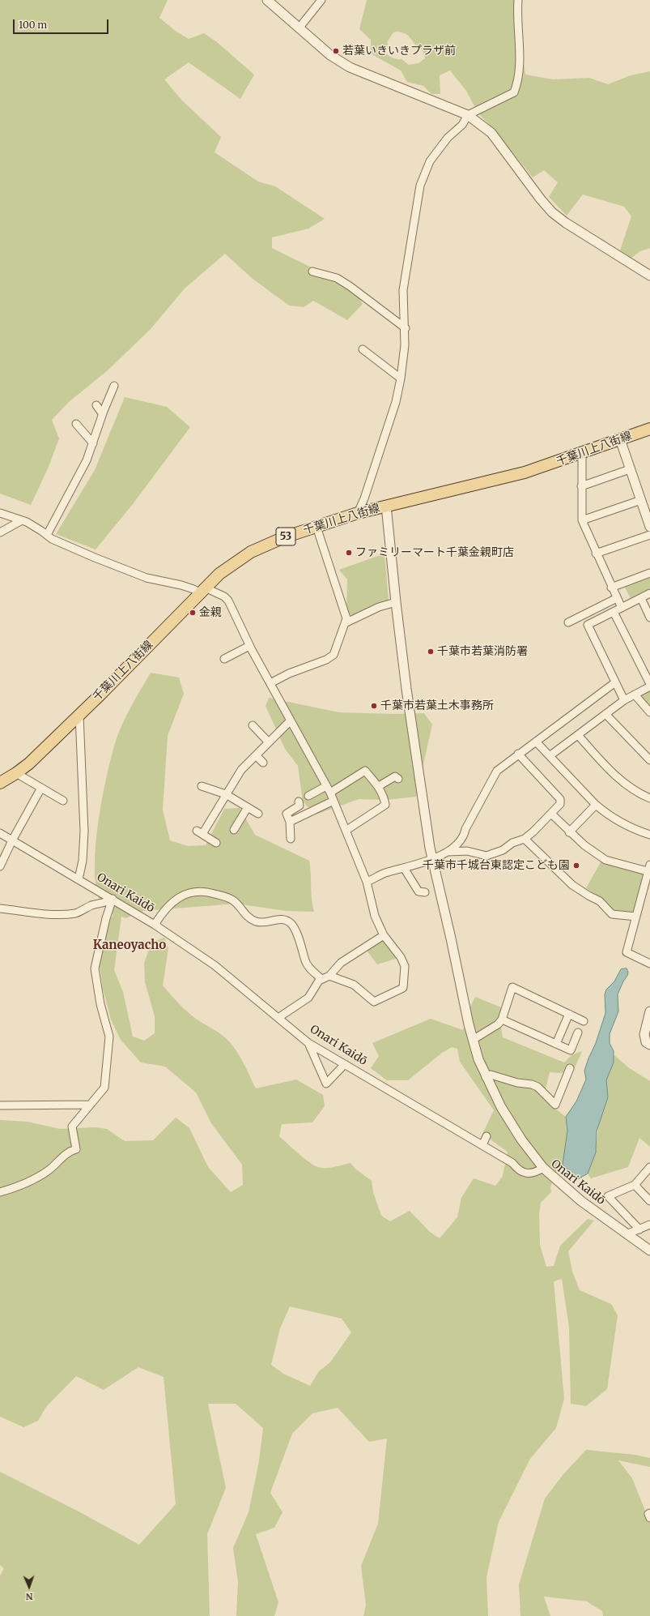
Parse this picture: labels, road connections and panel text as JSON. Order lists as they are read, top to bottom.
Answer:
{
  "streets": {
    "main road": ["千葉川上八街線", "53"],
    "street": ["Onari Kaidō"]
  },
  "districts": ["Kaneoyacho"],
  "places": [
    "若葉いきいきプラザ前",
    "ファミリーマート千葉金親町店",
    "金親",
    "千葉市若葉消防署",
    "千葉市若葉土木事務所",
    "千葉市千城台東認定こども園"
  ],
  "scale_bar": "100 m",
  "north": "bottom"
}
